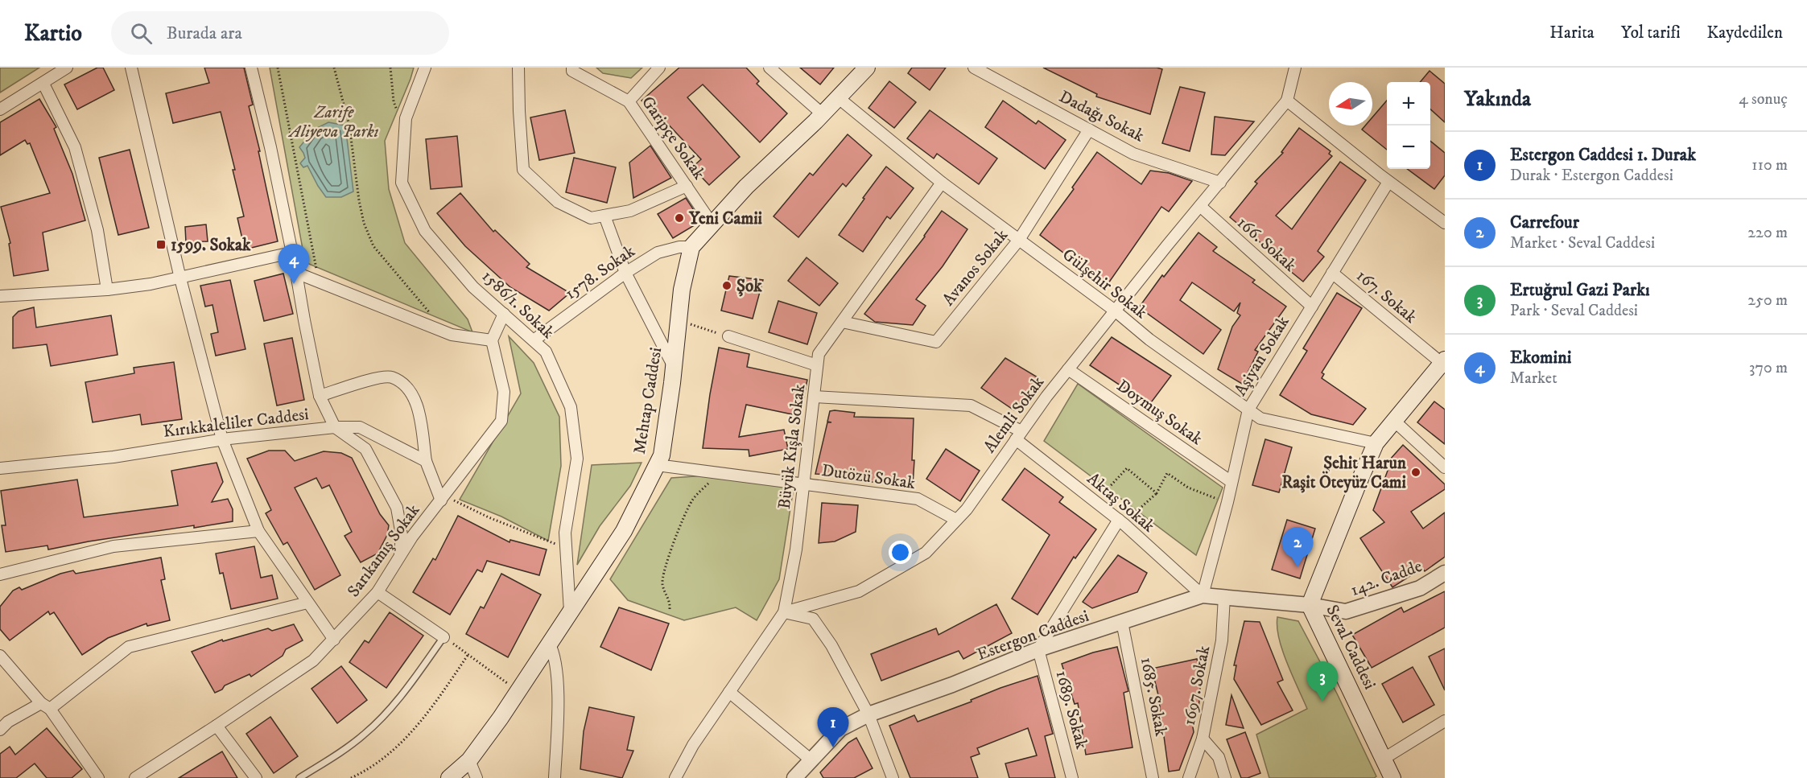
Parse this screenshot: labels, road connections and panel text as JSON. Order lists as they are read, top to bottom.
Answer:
{
  "streets": {
    "main road": ["Mehtap Caddesi", "Seval Caddesi"],
    "street": [
      "Dadağı Sokak",
      "Garipçe Sokak",
      "166. Sokak",
      "Avanos Sokak",
      "1578. Sokak",
      "Gülşehir Sokak",
      "167. Sokak",
      "1586/1. Sokak",
      "Aşiyan Sokak",
      "Doymuş Sokak",
      "Alemli Sokak",
      "Kırıkkaleliler Caddesi",
      "Büyük Kışla Sokak",
      "Dutözü Sokak",
      "Aktaş Sokak",
      "Sarıkamış Sokak",
      "142. Cadde",
      "Estergon Caddesi",
      "1697. Sokak",
      "1685. Sokak",
      "1689. Sokak"
    ]
  },
  "crossings": [
    ["Dadağı Sokak", "Avanos Sokak"],
    ["Dadağı Sokak", "Alemli Sokak"],
    ["166. Sokak", "Aşiyan Sokak"],
    ["166. Sokak", "Alemli Sokak"],
    ["Avanos Sokak", "Gülşehir Sokak"],
    ["Avanos Sokak", "Büyük Kışla Sokak"],
    ["1578. Sokak", "1586/1. Sokak"],
    ["1578. Sokak", "Mehtap Caddesi"],
    ["Gülşehir Sokak", "Aşiyan Sokak"],
    ["Gülşehir Sokak", "Alemli Sokak"],
    ["Gülşehir Sokak", "Büyük Kışla Sokak"],
    ["Gülşehir Sokak", "Seval Caddesi"],
    ["167. Sokak", "Aşiyan Sokak"],
    ["167. Sokak", "Seval Caddesi"],
    ["1586/1. Sokak", "Mehtap Caddesi"],
    ["Aşiyan Sokak", "Doymuş Sokak"],
    ["Aşiyan Sokak", "Aktaş Sokak"],
    ["Aşiyan Sokak", "Estergon Caddesi"],
    ["Mehtap Caddesi", "Dutözü Sokak"],
    ["Doymuş Sokak", "Alemli Sokak"],
    ["Alemli Sokak", "Büyük Kışla Sokak"],
    ["Alemli Sokak", "Dutözü Sokak"],
    ["Alemli Sokak", "Aktaş Sokak"],
    ["Büyük Kışla Sokak", "Dutözü Sokak"],
    ["Büyük Kışla Sokak", "Aktaş Sokak"],
    ["Aktaş Sokak", "Estergon Caddesi"],
    ["142. Cadde", "Estergon Caddesi"],
    ["142. Cadde", "Seval Caddesi"],
    ["Estergon Caddesi", "Seval Caddesi"],
    ["Estergon Caddesi", "1697. Sokak"],
    ["Estergon Caddesi", "1685. Sokak"],
    ["Estergon Caddesi", "1689. Sokak"]
  ],
  "parks": ["Zarife Aliyeva Parkı"],
  "places": {
    "other": ["Yeni Camii", "Şok", "Şehit Harun Raşit Öteyüz Cami"],
    "transit": ["1599. Sokak"]
  },
  "north": "left",
  "page": {
    "header": "Kartio",
    "search": "Burada ara",
    "nav": ["Harita", "Yol tarifi", "Kaydedilen"],
    "heading": ["Yakında", "4 sonuç"],
    "map_buttons": ["+", "−"],
    "list": [
      {
        "mark": "1",
        "name": "Estergon Caddesi 1. Durak",
        "note": "Durak · Estergon Caddesi",
        "value": "110 m"
      },
      {
        "mark": "2",
        "name": "Carrefour",
        "note": "Market · Seval Caddesi",
        "value": "220 m"
      },
      {
        "mark": "3",
        "name": "Ertuğrul Gazi Parkı",
        "note": "Park · Seval Caddesi",
        "value": "250 m"
      },
      {
        "mark": "4",
        "name": "Ekomini",
        "note": "Market",
        "value": "370 m"
      }
    ],
    "pins": [
      "4",
      "2",
      "3",
      "1"
    ]
  }
}
